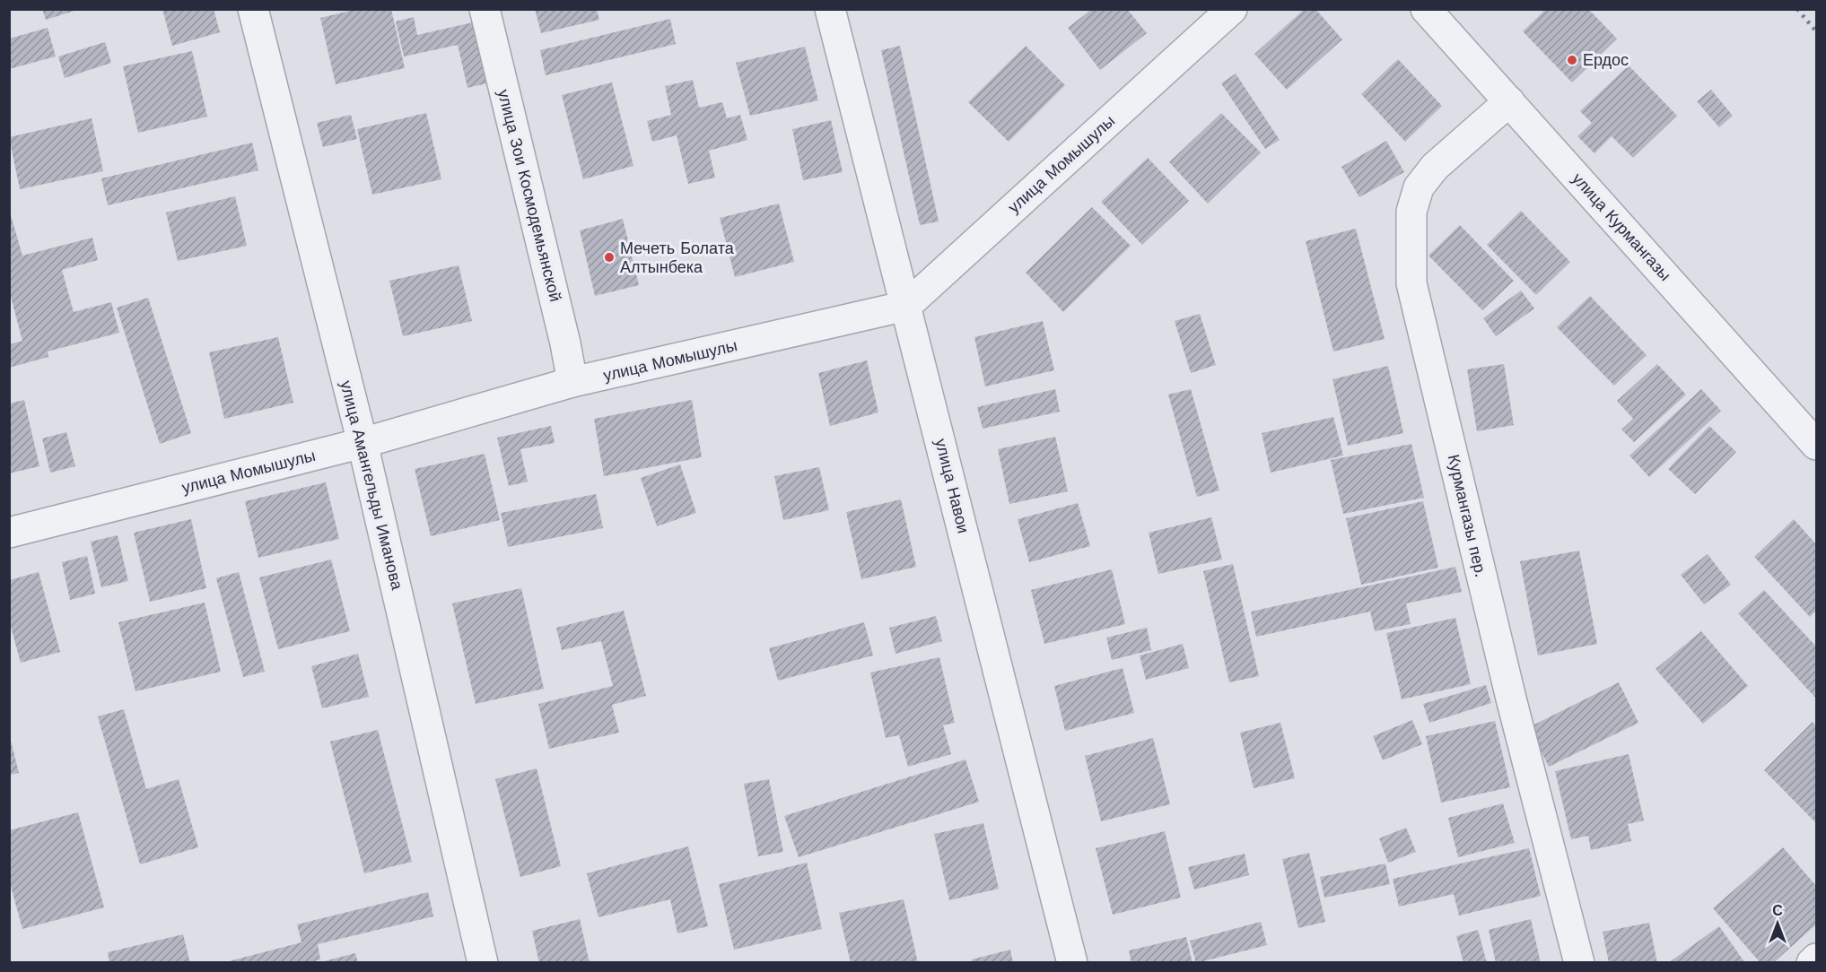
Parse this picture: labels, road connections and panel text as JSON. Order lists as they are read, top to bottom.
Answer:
{
  "streets": {
    "street": [
      "улица Момышулы",
      "улица Зои Космодемьянской",
      "улица Курмангазы",
      "улица Амангельды Иманова",
      "улица Навои",
      "Курмангазы пер."
    ]
  },
  "crossings": [
    ["улица Момышулы", "улица Зои Космодемьянской"],
    ["улица Момышулы", "улица Амангельды Иманова"],
    ["улица Момышулы", "улица Навои"],
    ["улица Курмангазы", "Курмангазы пер."]
  ],
  "places": ["Ердос", "Мечеть Болата Алтынбека"],
  "north": "top"
}
